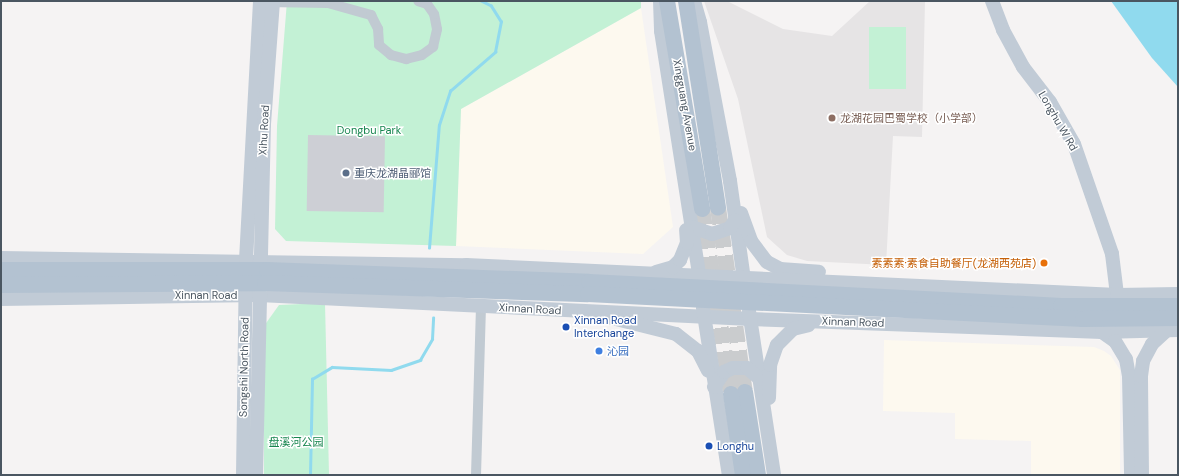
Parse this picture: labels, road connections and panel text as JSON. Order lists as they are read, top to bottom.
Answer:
{
  "streets": {
    "main road": ["Xingguang Avenue", "Xinnan Road"],
    "street": ["Longhu W Rd", "Xihu Road", "Songshi North Road"]
  },
  "crossings": [
    ["Xihu Road", "Songshi North Road"],
    ["Xinnan Road", "Songshi North Road"]
  ],
  "parks": ["Dongbu Park", "盘溪河公园"],
  "places": [
    "龙湖花园巴蜀学校（小学部）",
    "重庆龙湖晶郦馆",
    "素素素·素食自助餐厅(龙湖西苑店)",
    "Xinnan Road Interchange",
    "沁园",
    "Longhu"
  ]
}
